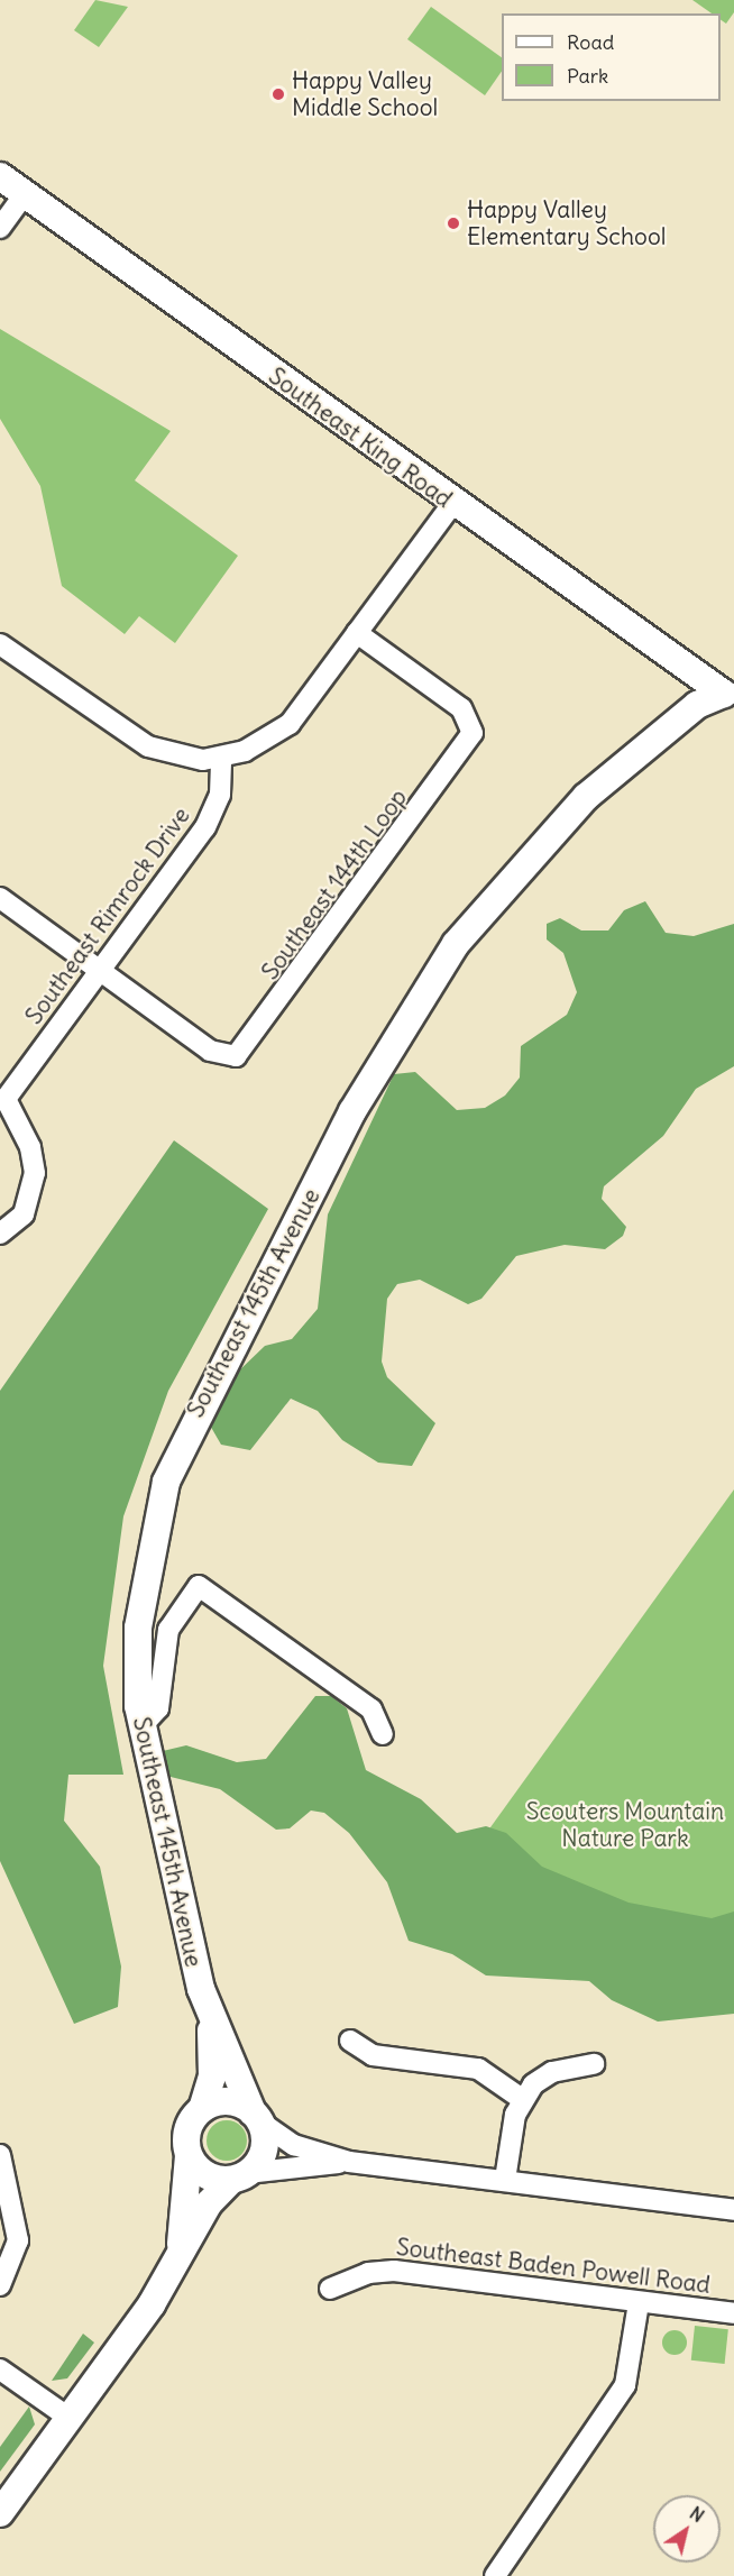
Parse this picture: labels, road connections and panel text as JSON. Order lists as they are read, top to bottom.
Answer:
{
  "streets": {
    "main road": ["Southeast King Road", "Southeast 145th Avenue"],
    "street": ["Southeast 144th Loop", "Southeast Rimrock Drive", "Southeast Baden Powell Road"]
  },
  "crossings": [
    ["Southeast King Road", "Southeast 145th Avenue"],
    ["Southeast 144th Loop", "Southeast Rimrock Drive"]
  ],
  "parks": ["Scouters Mountain Nature Park"],
  "places": ["Happy Valley Middle School", "Happy Valley Elementary School"],
  "legend": ["Road", "Park"],
  "north": "top right"
}
